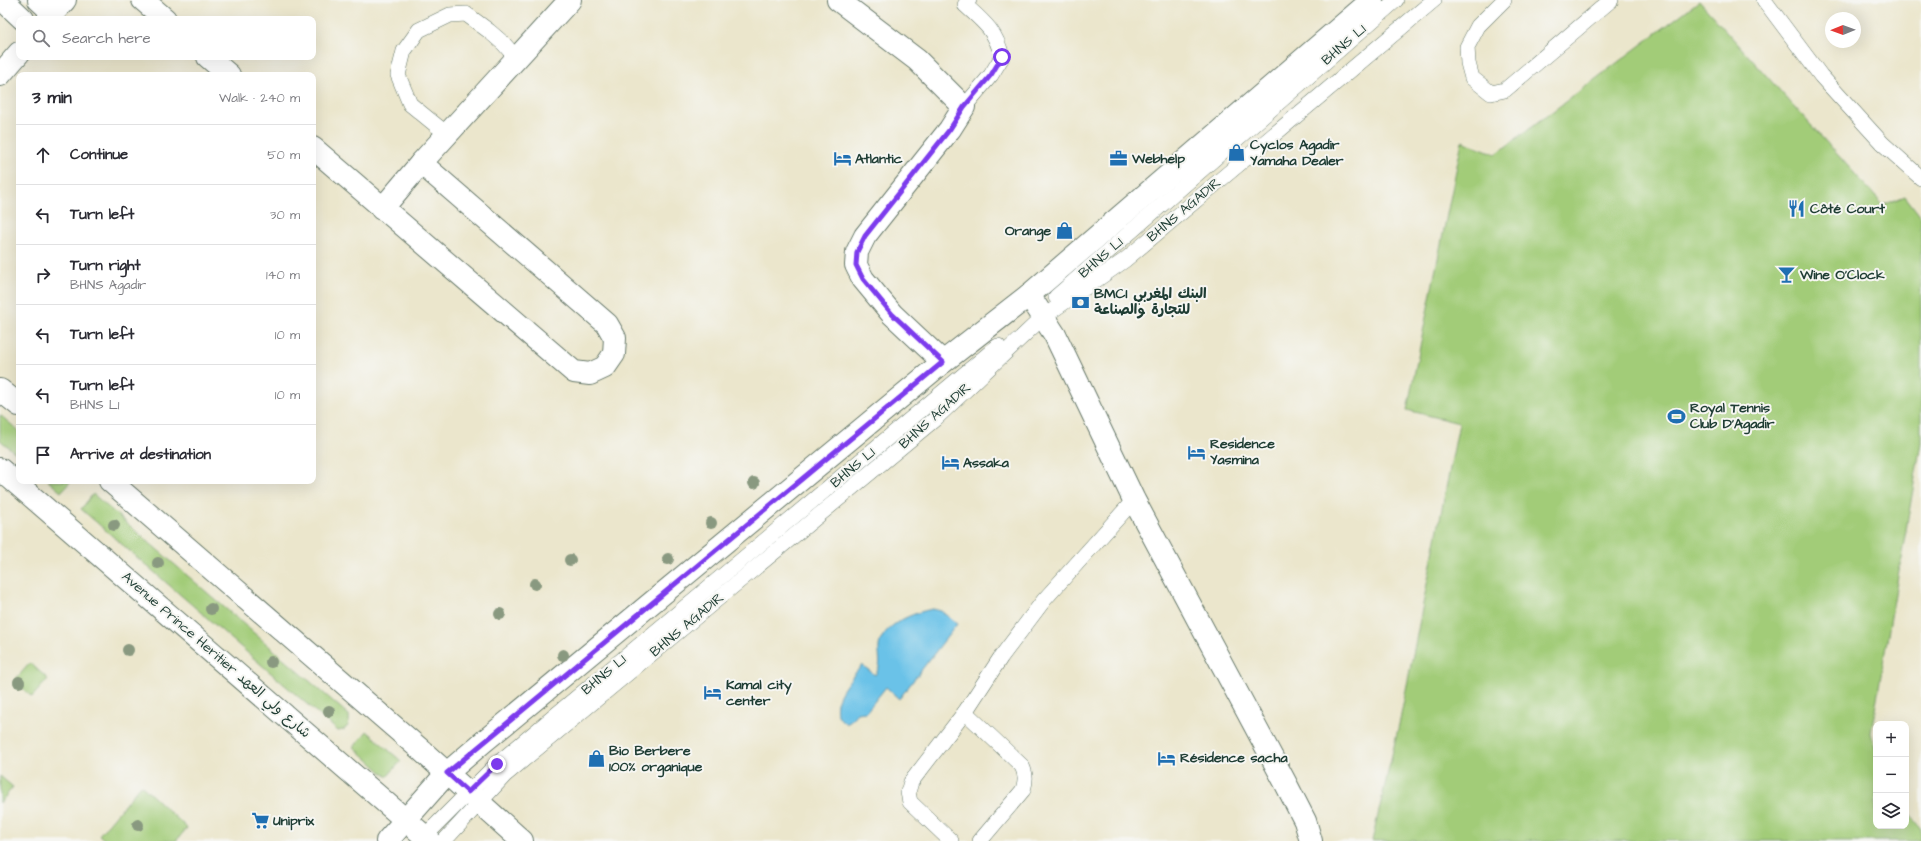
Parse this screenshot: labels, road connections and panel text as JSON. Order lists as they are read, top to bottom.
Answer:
{
  "streets": {
    "street": ["BHNS AGADIR", "Avenue Prince Heritier شارع ولي العهد"],
    "lane": ["BHNS L1"]
  },
  "crossings": [
    ["BHNS L1", "BHNS AGADIR"],
    ["BHNS AGADIR", "Avenue Prince Heritier شارع ولي العهد"]
  ],
  "places": {
    "shop": ["Cyclos Agadir Yamaha Dealer", "Orange", "Bio Berbere 100% organique"],
    "hotel": [
      "Atlantic",
      "Residence Yasmina",
      "Assaka",
      "Kamal city center",
      "Résidence sacha"
    ],
    "office": ["Webhelp"],
    "restaurant": ["Côté Court"],
    "bar": ["Wine O'Clock"],
    "bank": ["BMCI البنك المغربي للتجارة والصناعة"],
    "sports": ["Royal Tennis Club D'Agadir"],
    "supermarket": ["Uniprix"]
  },
  "north": "left",
  "page": {
    "search": "Search here",
    "heading": ["3 min", "Walk · 240 m"],
    "list": [
      ["Continue", "50 m"],
      ["Turn left", "30 m"],
      ["Turn right", "BHNS Agadir", "140 m"],
      ["Turn left", "10 m"],
      ["Turn left", "BHNS L1", "10 m"],
      "Arrive at destination"
    ],
    "map_buttons": ["+", "−"]
  }
}
